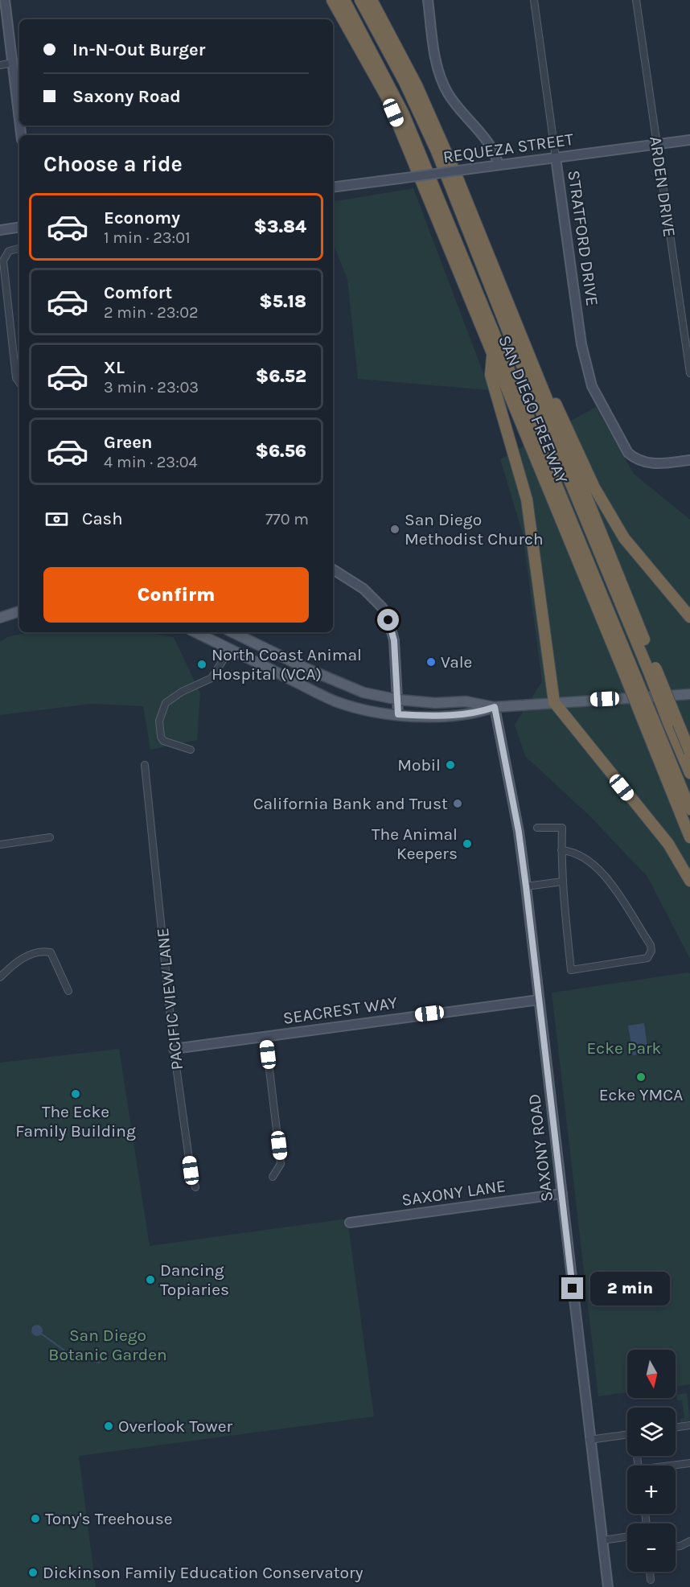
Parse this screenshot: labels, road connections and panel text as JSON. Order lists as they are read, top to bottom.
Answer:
{
  "streets": {
    "highway": ["SAN DIEGO FREEWAY"],
    "street": [
      "REQUEZA STREET",
      "ARDEN DRIVE",
      "STRATFORD DRIVE",
      "PACIFIC VIEW LANE",
      "SEACREST WAY",
      "SAXONY ROAD",
      "SAXONY LANE"
    ]
  },
  "crossings": [
    ["REQUEZA STREET", "ARDEN DRIVE"],
    ["REQUEZA STREET", "STRATFORD DRIVE"],
    ["PACIFIC VIEW LANE", "SEACREST WAY"],
    ["SEACREST WAY", "SAXONY ROAD"],
    ["SAXONY ROAD", "SAXONY LANE"]
  ],
  "parks": ["Ecke Park", "San Diego Botanic Garden"],
  "places": [
    "San Diego Methodist Church",
    "Vale",
    "North Coast Animal Hospital (VCA)",
    "Mobil",
    "California Bank and Trust",
    "The Animal Keepers",
    "Ecke YMCA",
    "The Ecke Family Building",
    "Dancing Topiaries",
    "Overlook Tower",
    "Tony's Treehouse",
    "Dickinson Family Education Conservatory"
  ],
  "north": "bottom",
  "page": {
    "banner": ["In-N-Out Burger", "Saxony Road"],
    "heading": "Choose a ride",
    "list": [
      {
        "name": "Economy",
        "note": "1 min · 23:01",
        "value": "$3.84"
      },
      {
        "name": "Comfort",
        "note": "2 min · 23:02",
        "value": "$5.18"
      },
      {
        "name": "XL",
        "note": "3 min · 23:03",
        "value": "$6.52"
      },
      {
        "name": "Green",
        "note": "4 min · 23:04",
        "value": "$6.56"
      }
    ],
    "pay": ["Cash", "770 m"],
    "buttons": "Confirm",
    "bubble": "2 min",
    "map_buttons": ["+", "−"]
  }
}
